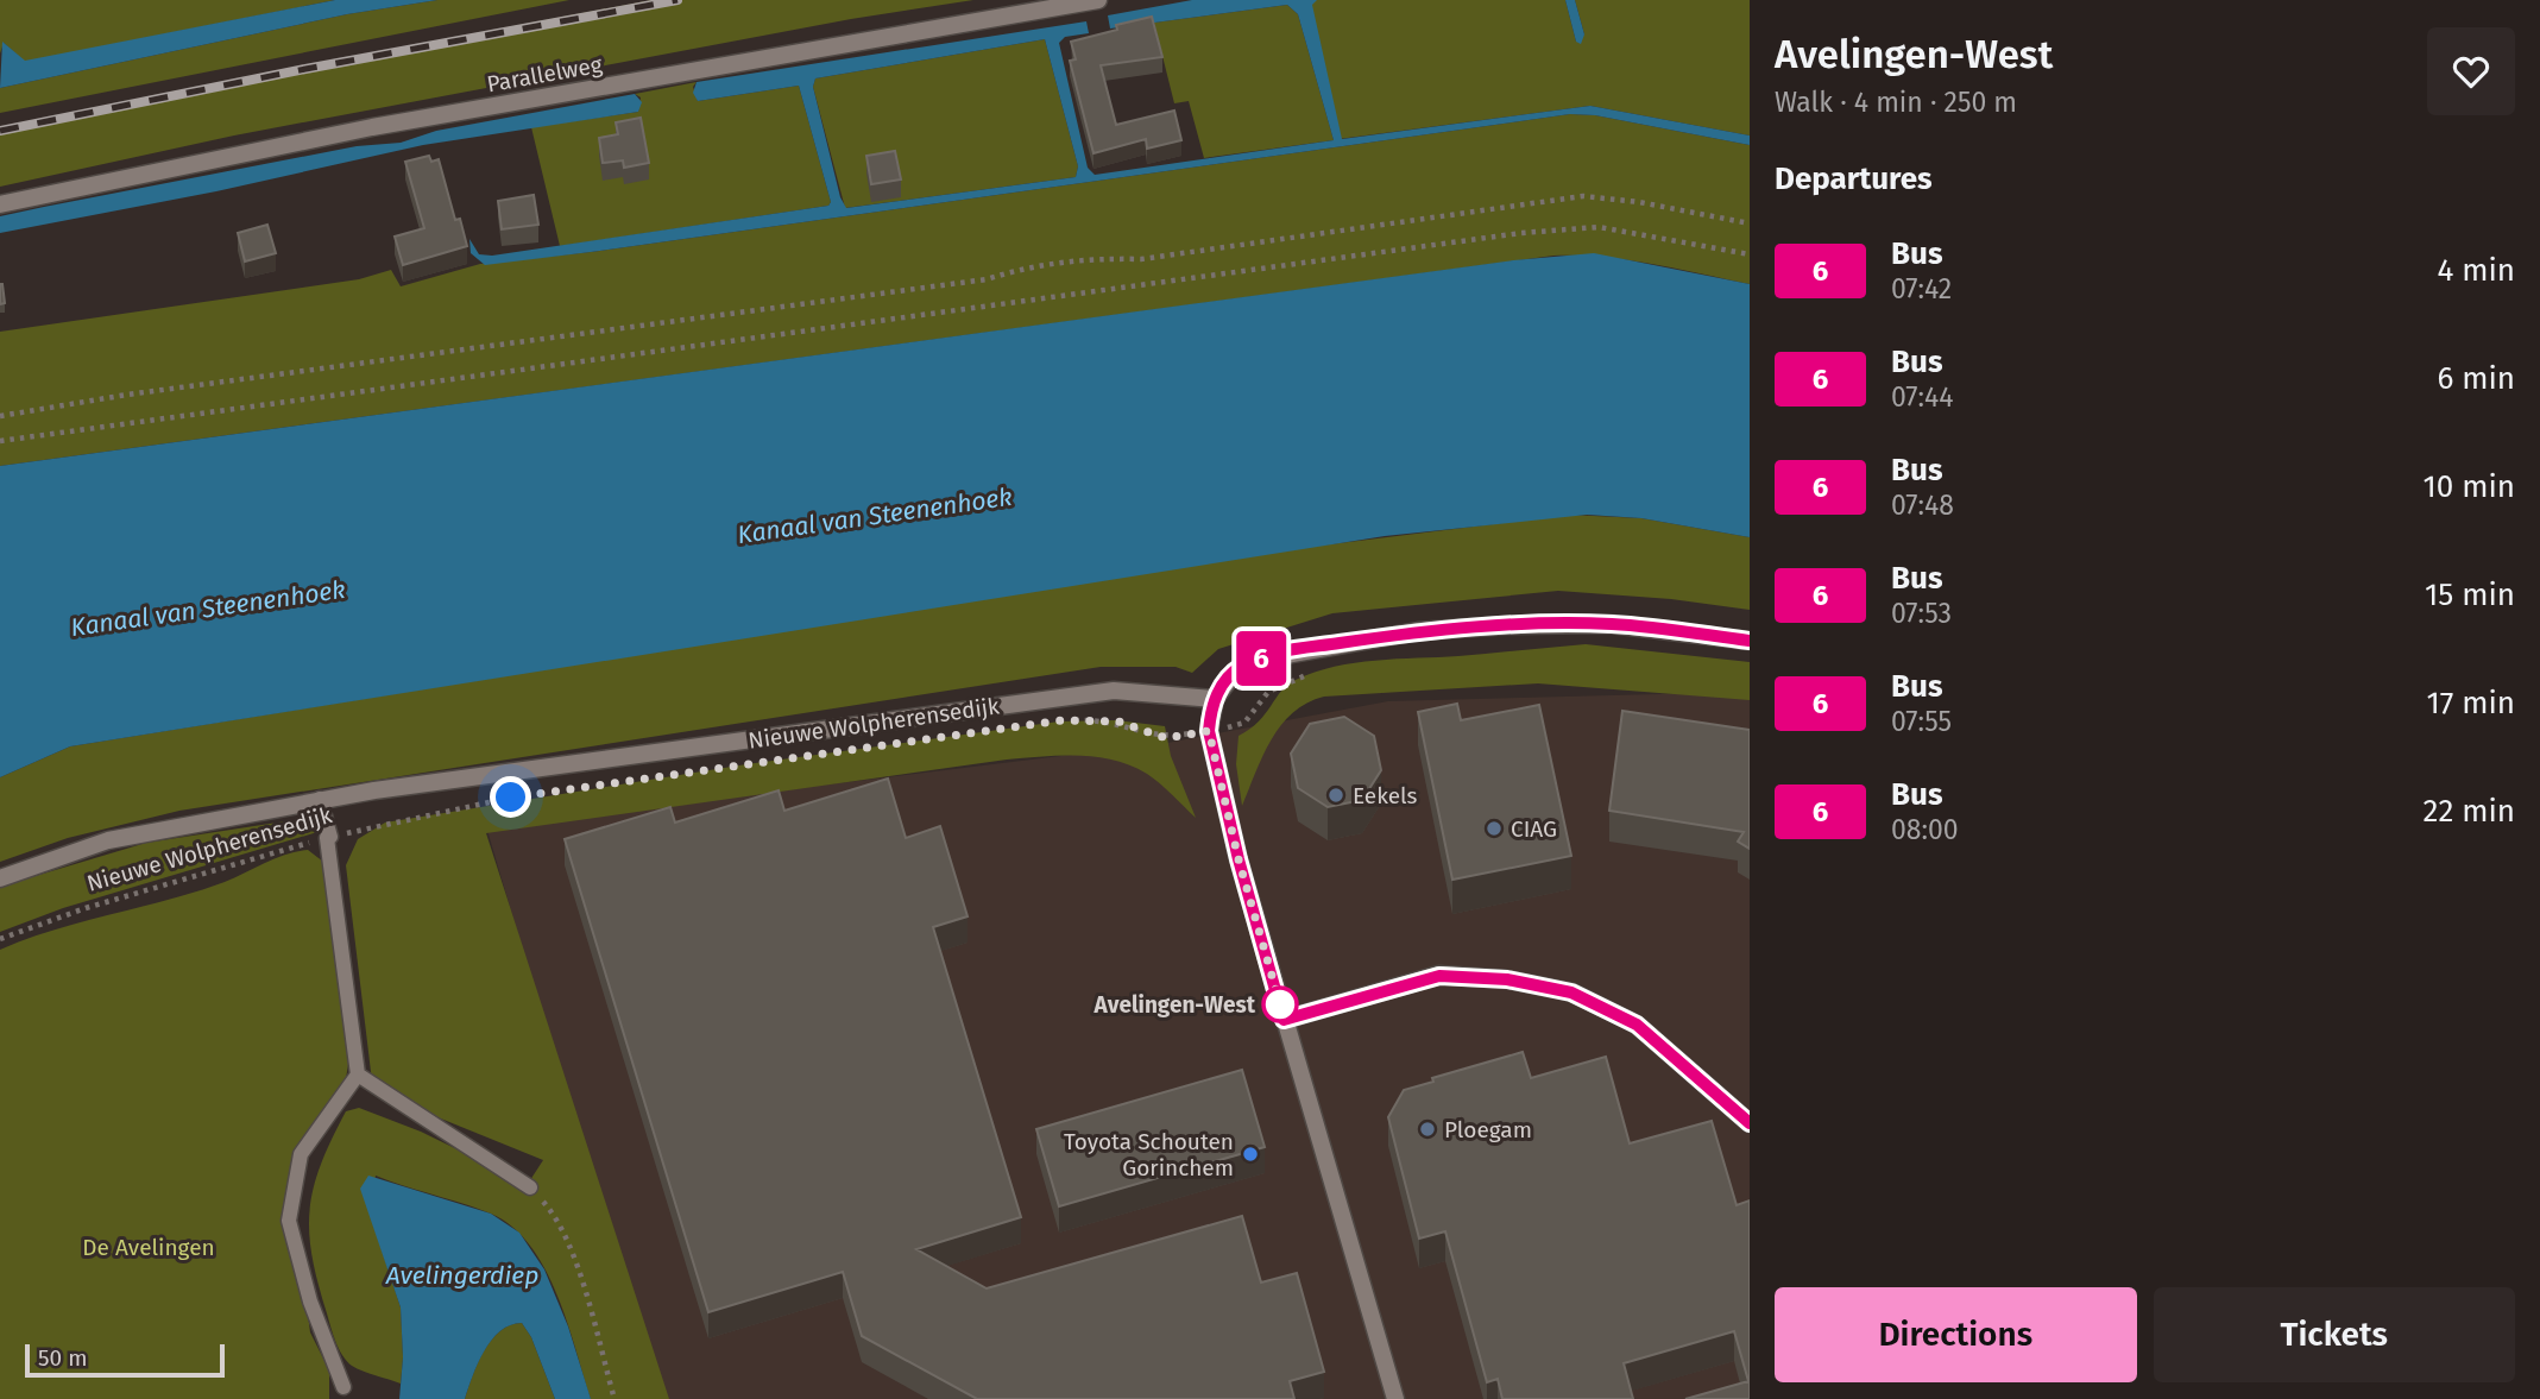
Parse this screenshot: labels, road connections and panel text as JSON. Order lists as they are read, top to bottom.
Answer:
{
  "streets": {
    "street": ["Parallelweg", "Nieuwe Wolpherensedijk"]
  },
  "water": ["Kanaal van Steenenhoek", "Avelingerdiep"],
  "parks": ["De Avelingen"],
  "places": [
    "Eekels",
    "CIAG",
    "Avelingen-West",
    "Ploegam",
    "Toyota Schouten Gorinchem"
  ],
  "lines": ["bus line 6"],
  "scale_bar": "50 m",
  "page": {
    "on_map": "6",
    "heading": [
      ["Avelingen-West", "Walk · 4 min · 250 m"],
      "Departures"
    ],
    "list": [
      {
        "mark": "6",
        "name": "Bus",
        "note": "07:42",
        "value": "4 min"
      },
      {
        "mark": "6",
        "name": "Bus",
        "note": "07:44",
        "value": "6 min"
      },
      {
        "mark": "6",
        "name": "Bus",
        "note": "07:48",
        "value": "10 min"
      },
      {
        "mark": "6",
        "name": "Bus",
        "note": "07:53",
        "value": "15 min"
      },
      {
        "mark": "6",
        "name": "Bus",
        "note": "07:55",
        "value": "17 min"
      },
      {
        "mark": "6",
        "name": "Bus",
        "note": "08:00",
        "value": "22 min"
      }
    ],
    "buttons": ["Directions", "Tickets"],
    "scale": "50 m"
  }
}
